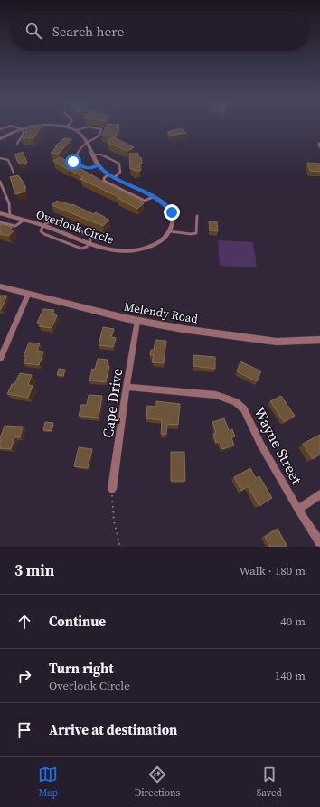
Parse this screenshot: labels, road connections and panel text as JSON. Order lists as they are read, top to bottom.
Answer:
{
  "streets": {
    "street": [
      "Overlook Circle",
      "Melendy Road",
      "Cape Drive",
      "Wayne Street"
    ]
  },
  "crossings": [
    ["Melendy Road", "Cape Drive"],
    ["Cape Drive", "Wayne Street"]
  ],
  "page": {
    "search": "Search here",
    "heading": ["3 min", "Walk · 180 m"],
    "list": [
      ["Continue", "40 m"],
      ["Turn right", "Overlook Circle", "140 m"],
      "Arrive at destination"
    ],
    "nav": ["Map", "Directions", "Saved"]
  }
}
